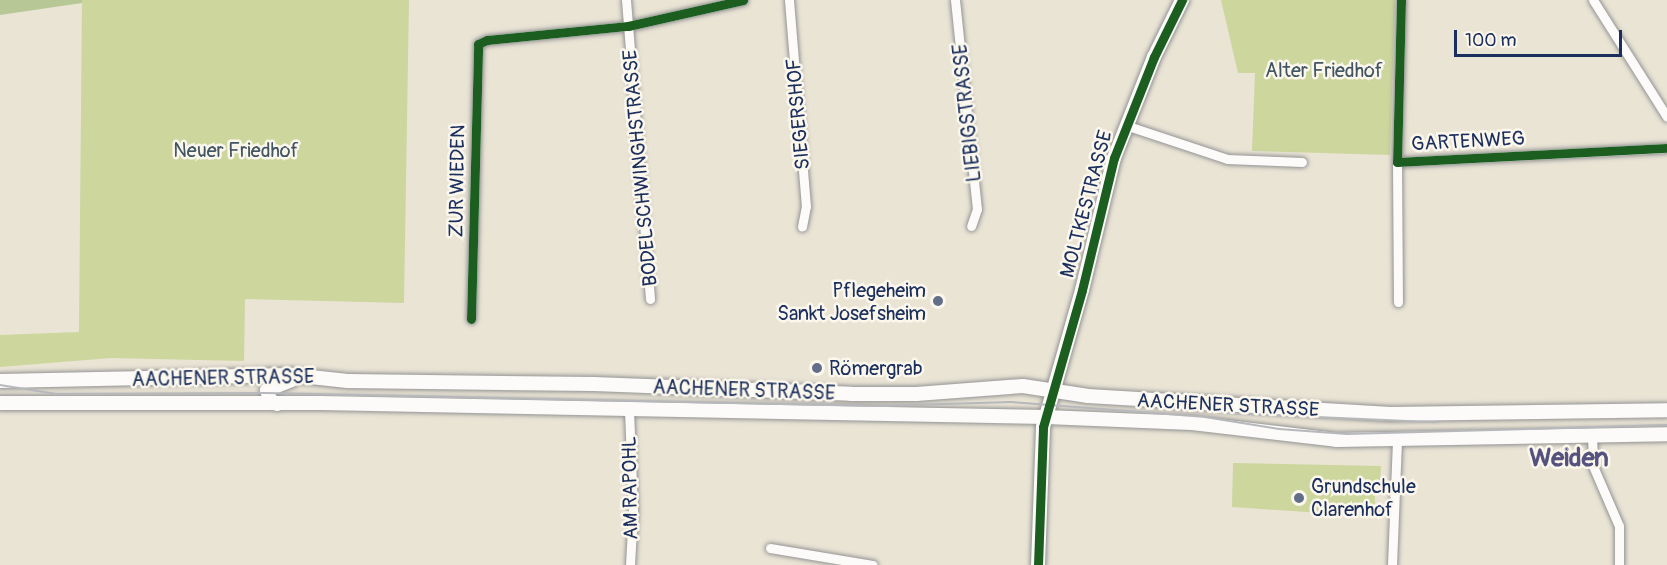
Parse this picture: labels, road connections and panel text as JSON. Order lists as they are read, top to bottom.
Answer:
{
  "streets": {
    "main road": ["MOLTKESTRASSE", "AACHENER STRASSE"],
    "street": [
      "LIEBIGSTRASSE",
      "SIEGERSHOF",
      "GARTENWEG",
      "BODELSCHWINGHSTRASSE",
      "ZUR WIEDEN",
      "AM RAPOHL"
    ]
  },
  "crossings": [
    ["BODELSCHWINGHSTRASSE", "ZUR WIEDEN"],
    ["MOLTKESTRASSE", "AACHENER STRASSE"],
    ["AACHENER STRASSE", "AM RAPOHL"]
  ],
  "districts": ["Weiden"],
  "parks": ["Alter Friedhof", "Neuer Friedhof"],
  "places": ["Pflegeheim Sankt Josefsheim", "Römergrab", "Grundschule Clarenhof"],
  "scale_bar": "100 m"
}
